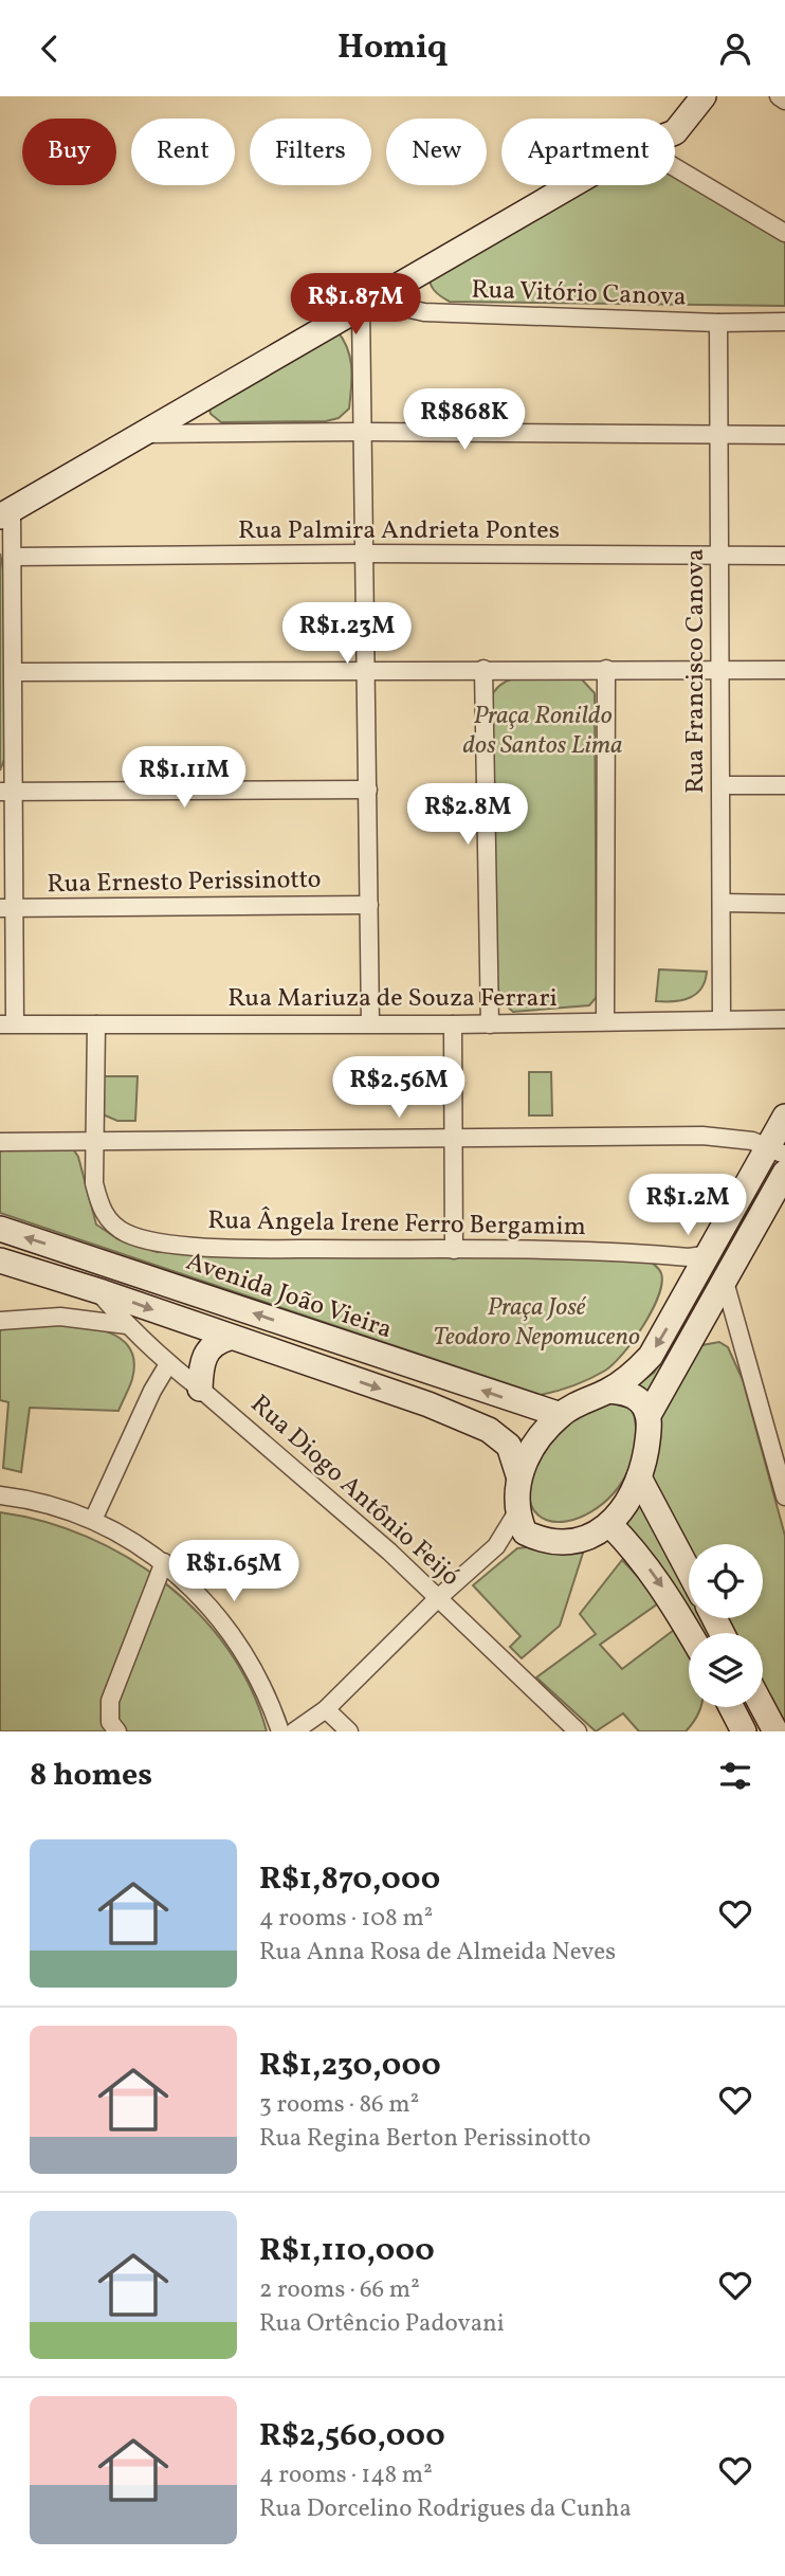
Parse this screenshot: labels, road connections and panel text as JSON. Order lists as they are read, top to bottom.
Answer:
{
  "streets": {
    "main road": ["Avenida João Vieira"],
    "street": [
      "Rua Vitório Canova",
      "Rua Palmira Andrieta Pontes",
      "Rua Francisco Canova",
      "Rua Ernesto Perissinotto",
      "Rua Mariuza de Souza Ferrari",
      "Rua Ângela Irene Ferro Bergamim",
      "Rua Diogo Antônio Feijó"
    ]
  },
  "crossings": [
    ["Rua Vitório Canova", "Rua Francisco Canova"],
    ["Rua Palmira Andrieta Pontes", "Rua Francisco Canova"],
    ["Rua Francisco Canova", "Rua Mariuza de Souza Ferrari"]
  ],
  "parks": ["Praça Ronildo dos Santos Lima", "Praça José Teodoro Nepomuceno"],
  "page": {
    "header": "Homiq",
    "chip": [
      "Buy",
      "Rent",
      "Filters",
      "New",
      "Apartment"
    ],
    "price": [
      "R$1.87M",
      "R$868K",
      "R$1.23M",
      "R$1.11M",
      "R$2.8M",
      "R$2.56M",
      "R$1.2M",
      "R$1.65M"
    ],
    "heading": "8 homes",
    "list": [
      {
        "name": "R$1,870,000",
        "note": "4 rooms · 108 m² · Rua Anna Rosa de Almeida Neves"
      },
      {
        "name": "R$1,230,000",
        "note": "3 rooms · 86 m² · Rua Regina Berton Perissinotto"
      },
      {
        "name": "R$1,110,000",
        "note": "2 rooms · 66 m² · Rua Ortêncio Padovani"
      },
      {
        "name": "R$2,560,000",
        "note": "4 rooms · 148 m² · Rua Dorcelino Rodrigues da Cunha"
      }
    ]
  }
}
